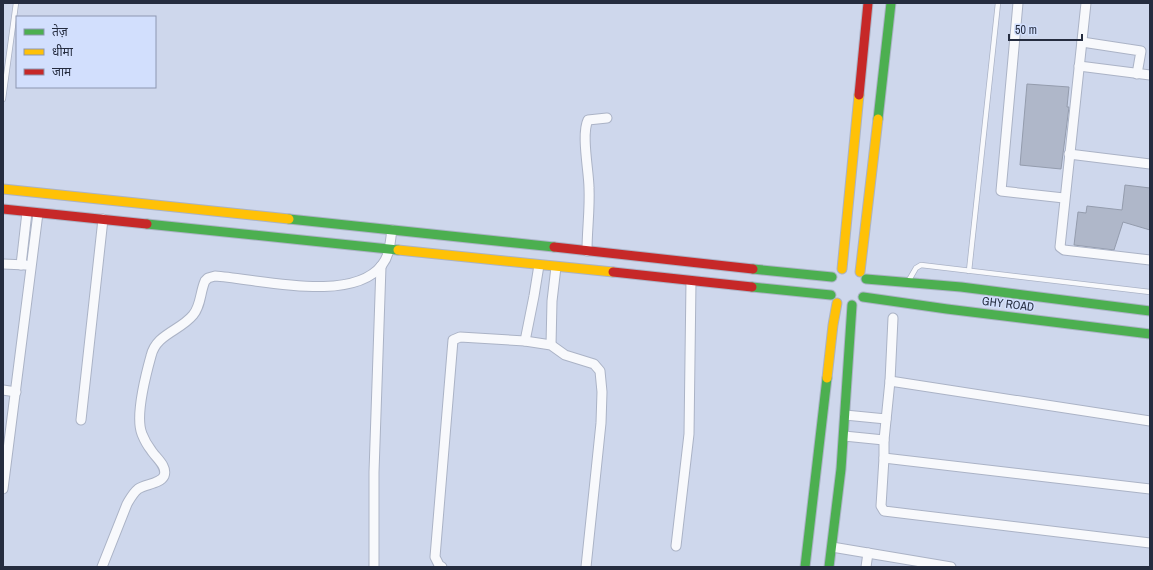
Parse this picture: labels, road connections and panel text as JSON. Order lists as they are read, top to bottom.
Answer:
{
  "streets": {
    "street": ["GHY ROAD"]
  },
  "legend": ["तेज़", "धीमा", "जाम"],
  "scale_bar": "50 m"
}
